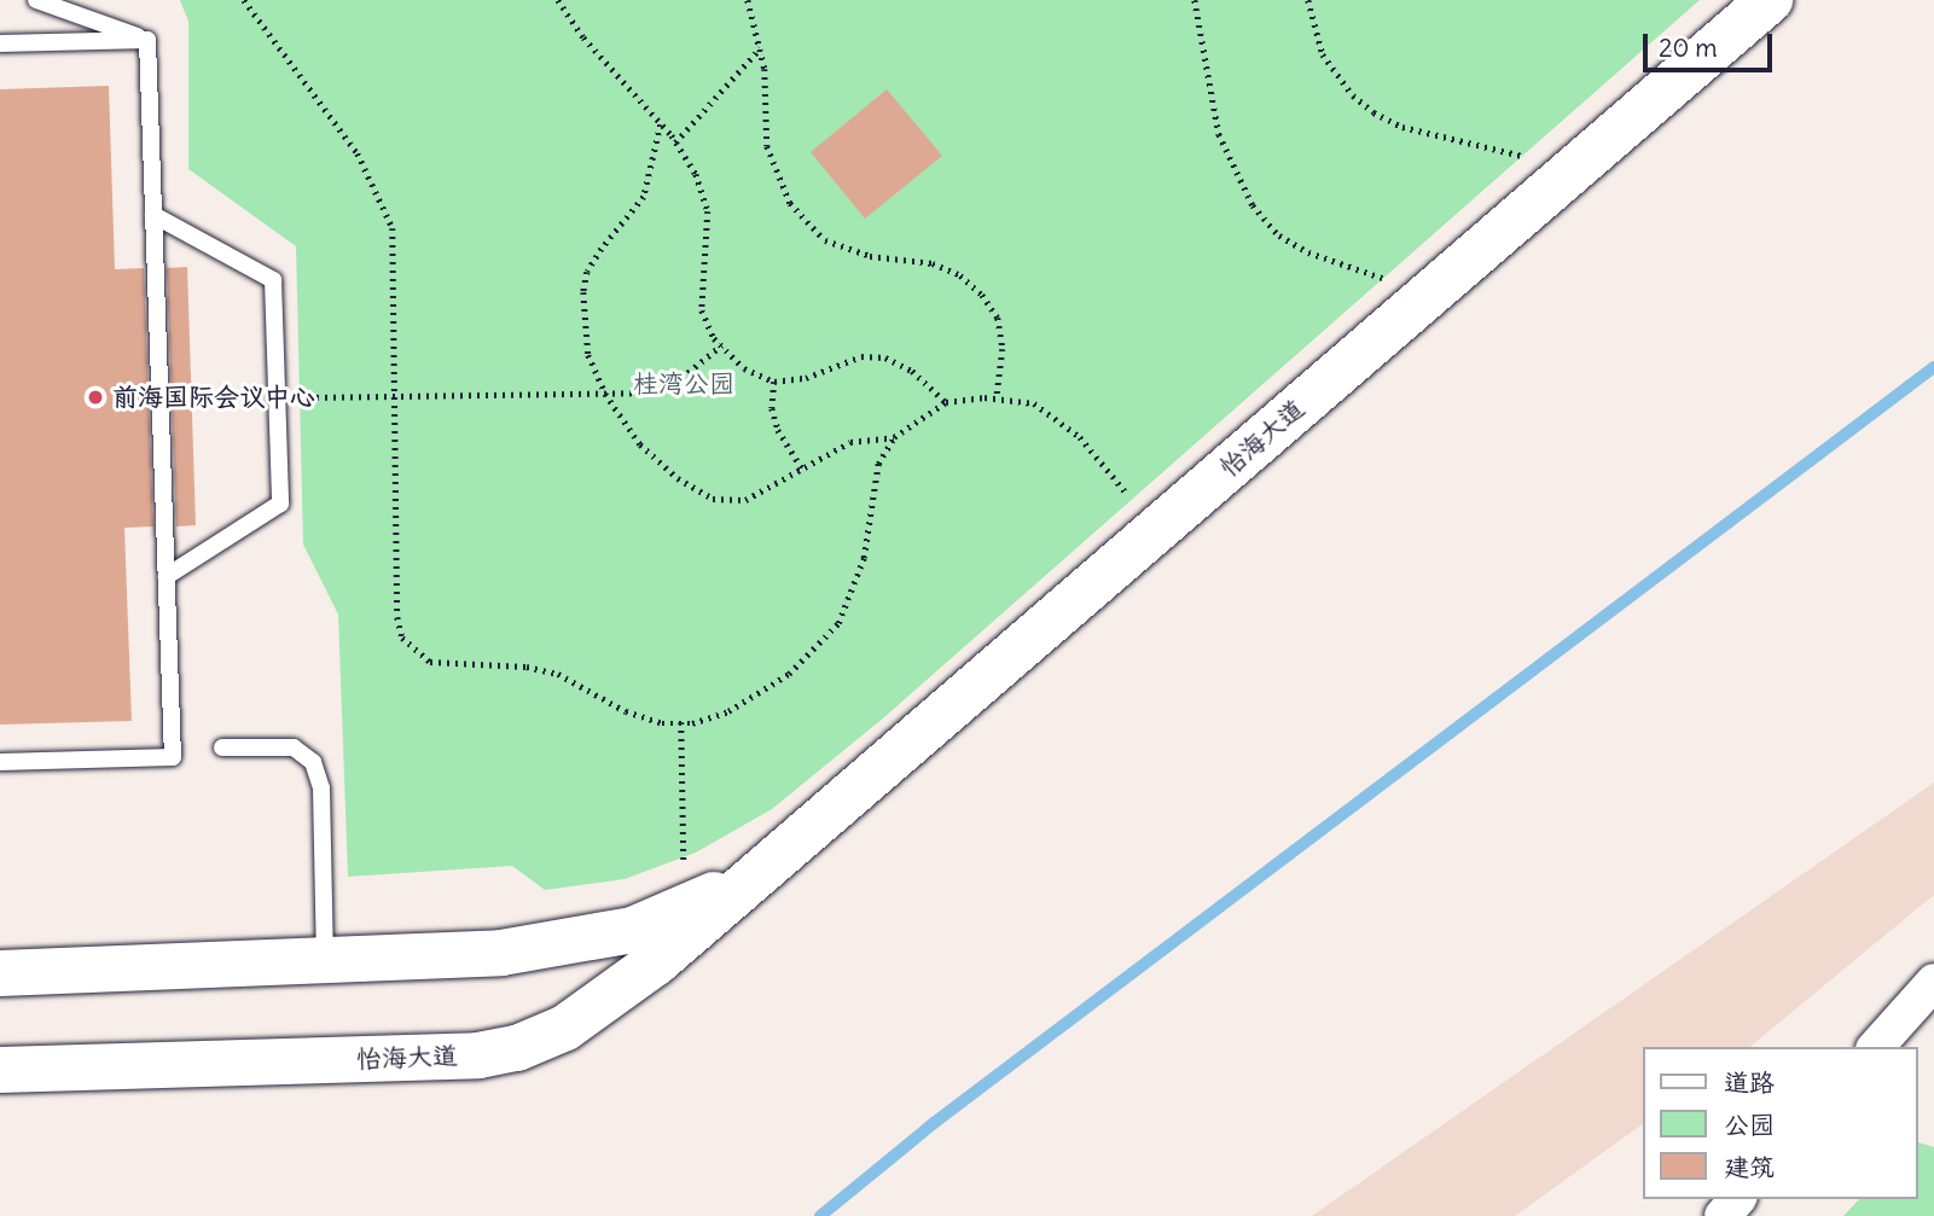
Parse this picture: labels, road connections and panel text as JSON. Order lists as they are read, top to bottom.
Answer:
{
  "streets": {
    "street": ["怡海大道"]
  },
  "parks": ["桂湾公园"],
  "places": ["前海国际会议中心"],
  "legend": ["道路", "公园", "建筑"],
  "scale_bar": "20 m"
}
